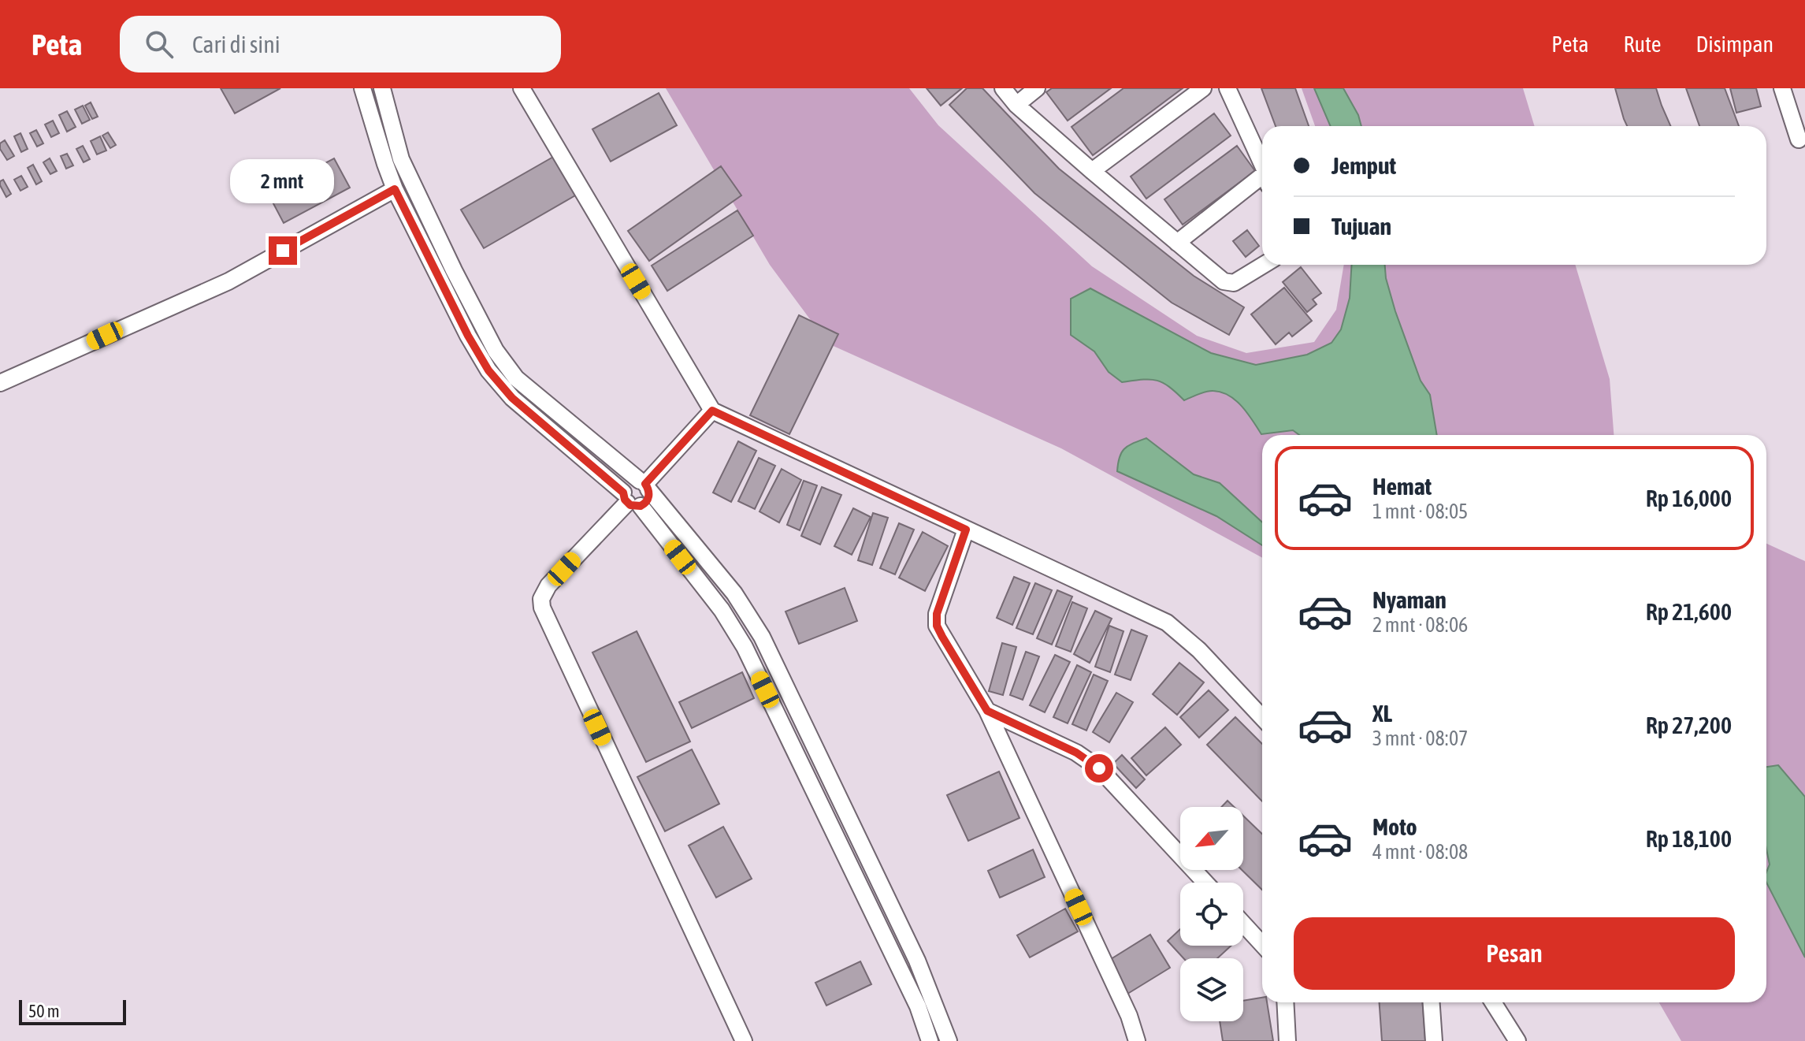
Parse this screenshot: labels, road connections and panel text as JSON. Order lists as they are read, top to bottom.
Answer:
{
  "scale_bar": "50 m",
  "north": "bottom left",
  "page": {
    "header": "Peta",
    "search": "Cari di sini",
    "nav": ["Peta", "Rute", "Disimpan"],
    "banner": ["Jemput", "Tujuan"],
    "bubble": "2 mnt",
    "list": [
      {
        "name": "Hemat",
        "note": "1 mnt · 08:05",
        "value": "Rp 16,000"
      },
      {
        "name": "Nyaman",
        "note": "2 mnt · 08:06",
        "value": "Rp 21,600"
      },
      {
        "name": "XL",
        "note": "3 mnt · 08:07",
        "value": "Rp 27,200"
      },
      {
        "name": "Moto",
        "note": "4 mnt · 08:08",
        "value": "Rp 18,100"
      }
    ],
    "buttons": "Pesan",
    "scale": "50 m"
  }
}
